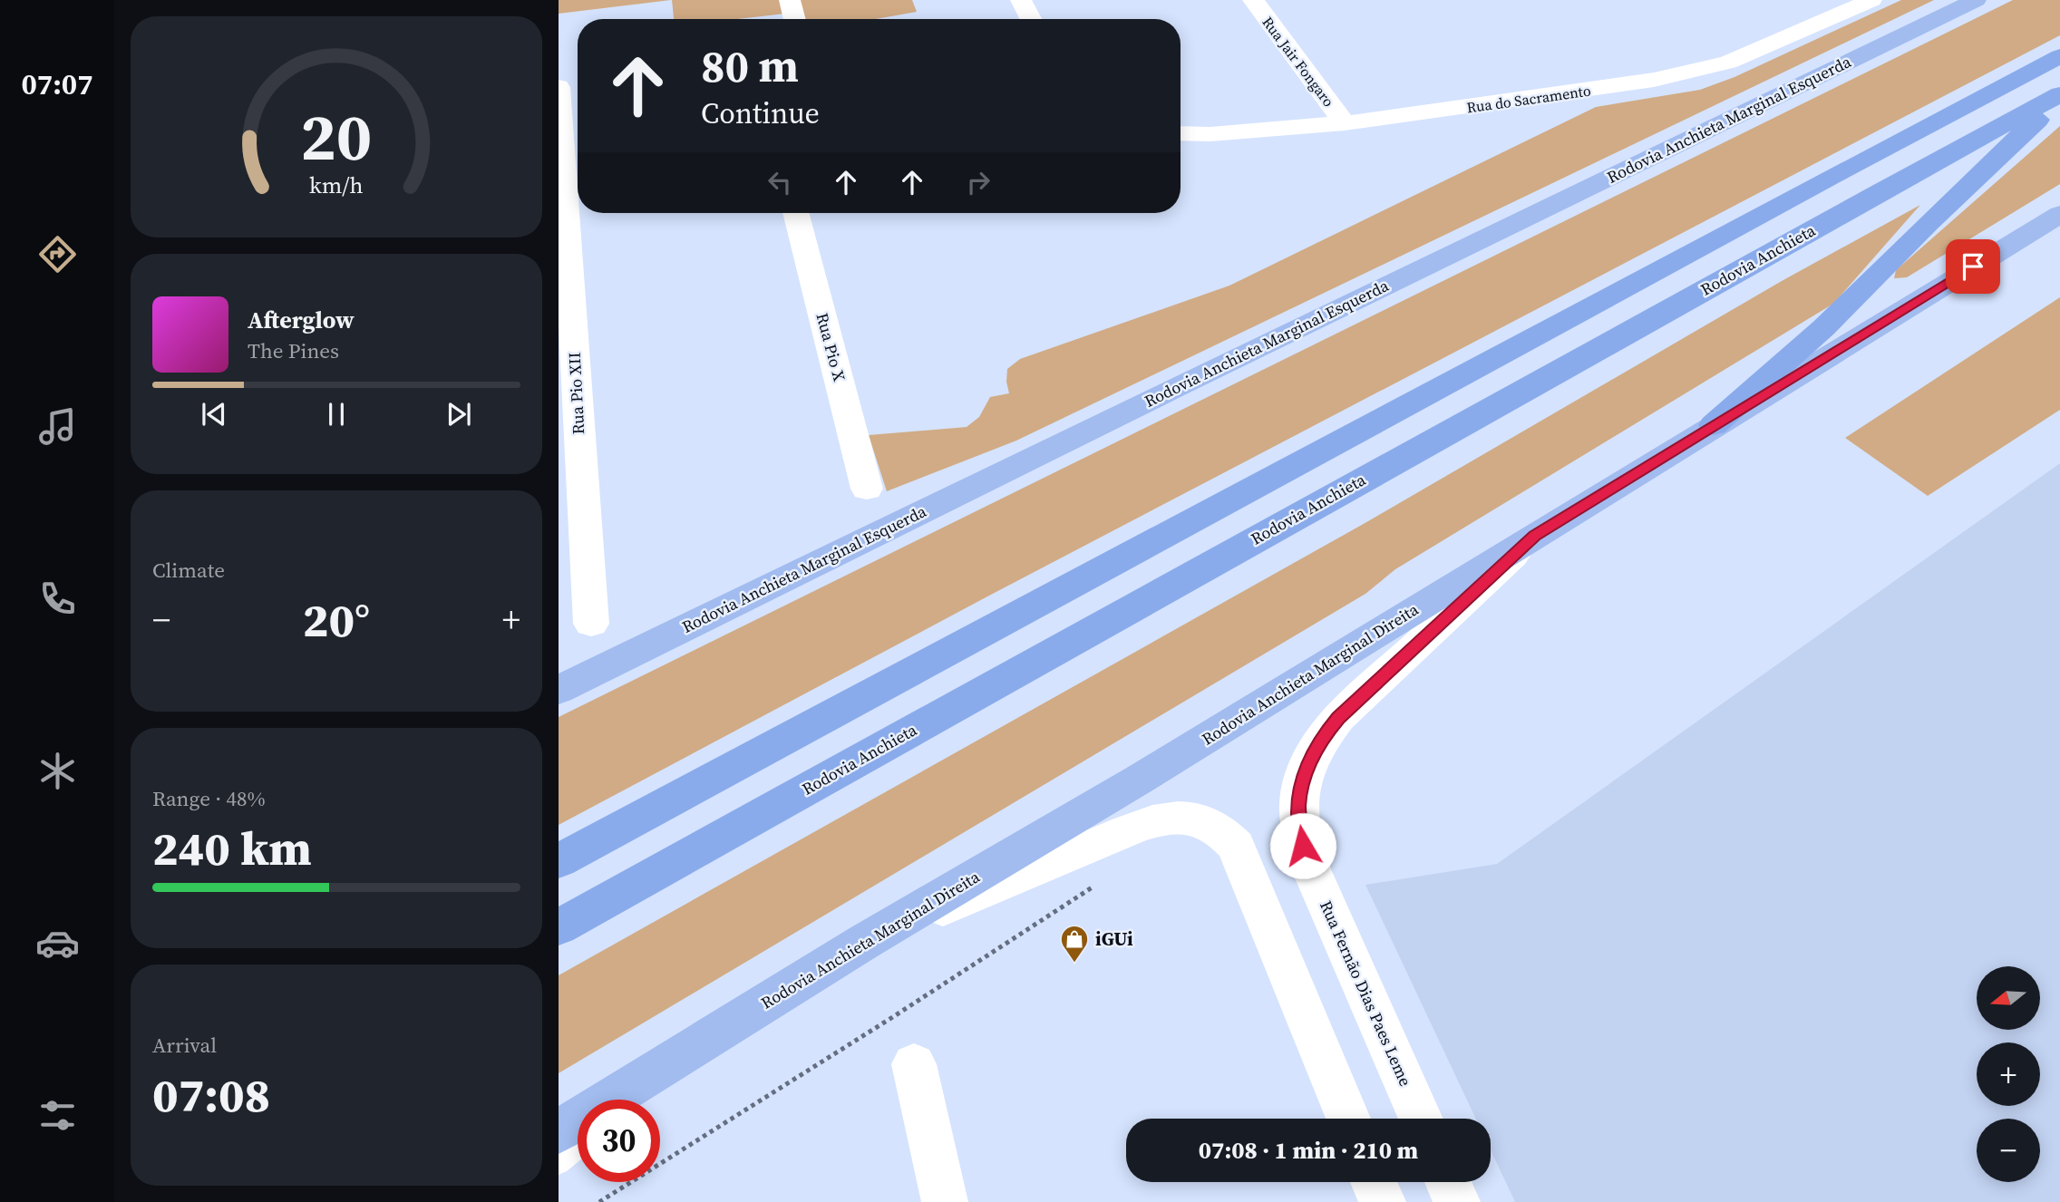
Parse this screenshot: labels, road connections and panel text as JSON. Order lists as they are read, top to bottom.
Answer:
{
  "streets": {
    "highway": ["Rodovia Anchieta Marginal Esquerda", "Rodovia Anchieta", "Rodovia Anchieta Marginal Direita"],
    "street": [
      "Rua Jair Fongaro",
      "Rua do Sacramento",
      "Rua Pio X",
      "Rua Pio XII",
      "Rua Fernão Dias Paes Leme"
    ]
  },
  "crossings": [
    ["Rua Jair Fongaro", "Rua do Sacramento"],
    ["Rodovia Anchieta Marginal Direita", "Rua Fernão Dias Paes Leme"]
  ],
  "places": {
    "shop": ["iGUi"]
  },
  "north": "left",
  "page": {
    "tabs": "07:07",
    "turn": ["80 m", "Continue"],
    "song": ["Afterglow", "The Pines"],
    "tile": [
      "Climate",
      ["Range · 48%", "240 km"],
      ["Arrival", "07:08"]
    ],
    "heat": ["−", "20°", "+"],
    "map_buttons": ["+", "−"],
    "limit": "30",
    "trip": "07:08 · 1 min · 210 m",
    "gauge": ["20", "km/h"]
  }
}
